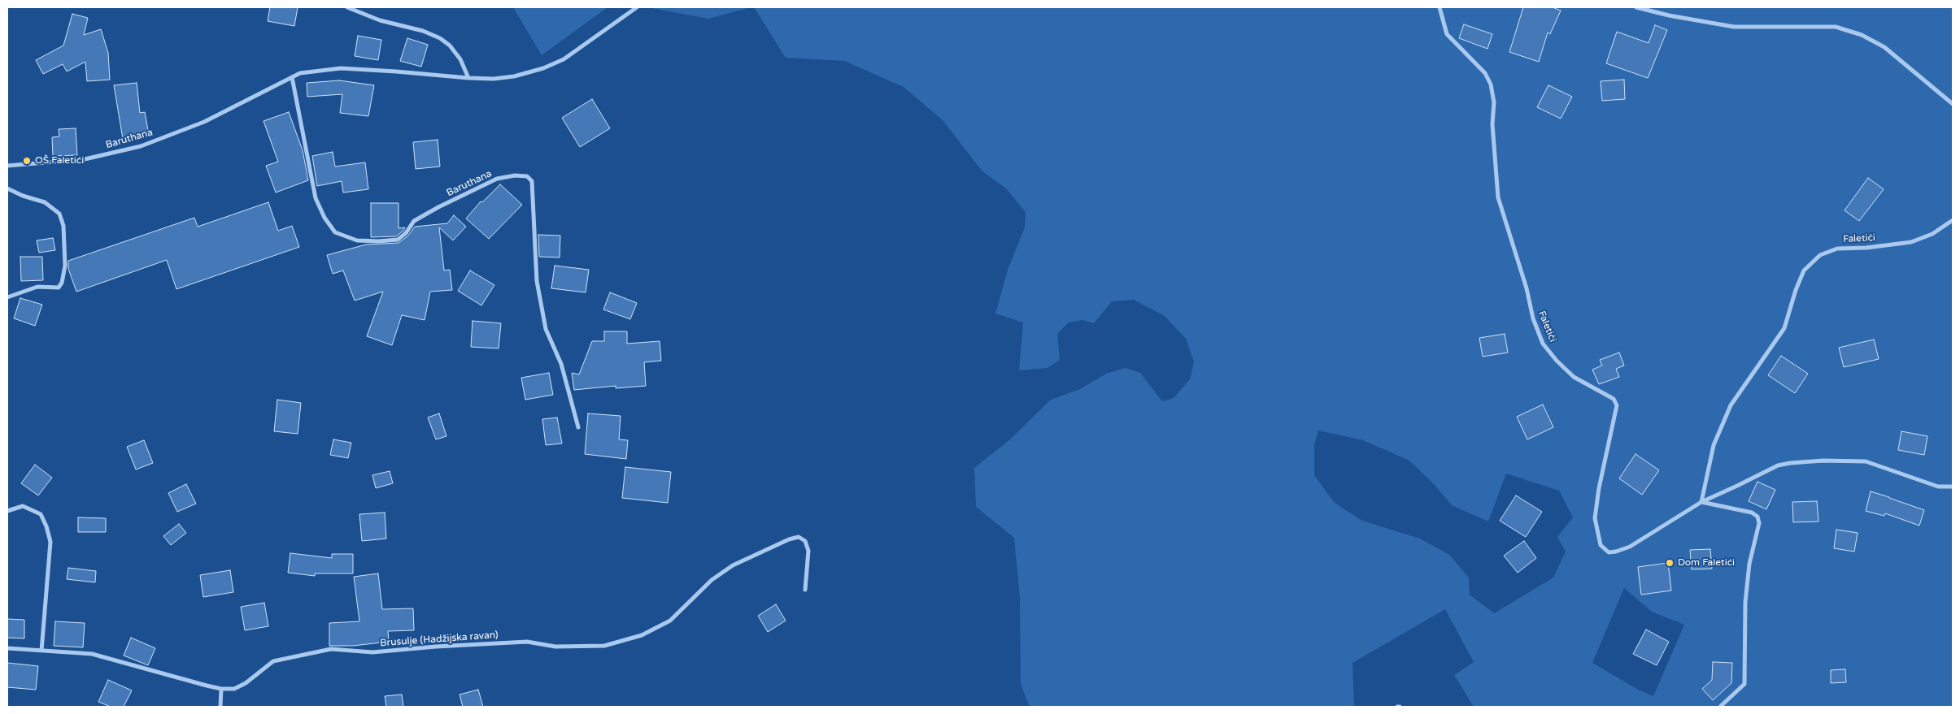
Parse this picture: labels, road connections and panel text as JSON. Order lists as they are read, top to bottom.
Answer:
{
  "streets": {
    "street": ["Baruthana", "Faletići", "Brusulje (Hadžijska ravan)"]
  },
  "places": ["OŠ Faletići", "Dom Faletići"]
}
